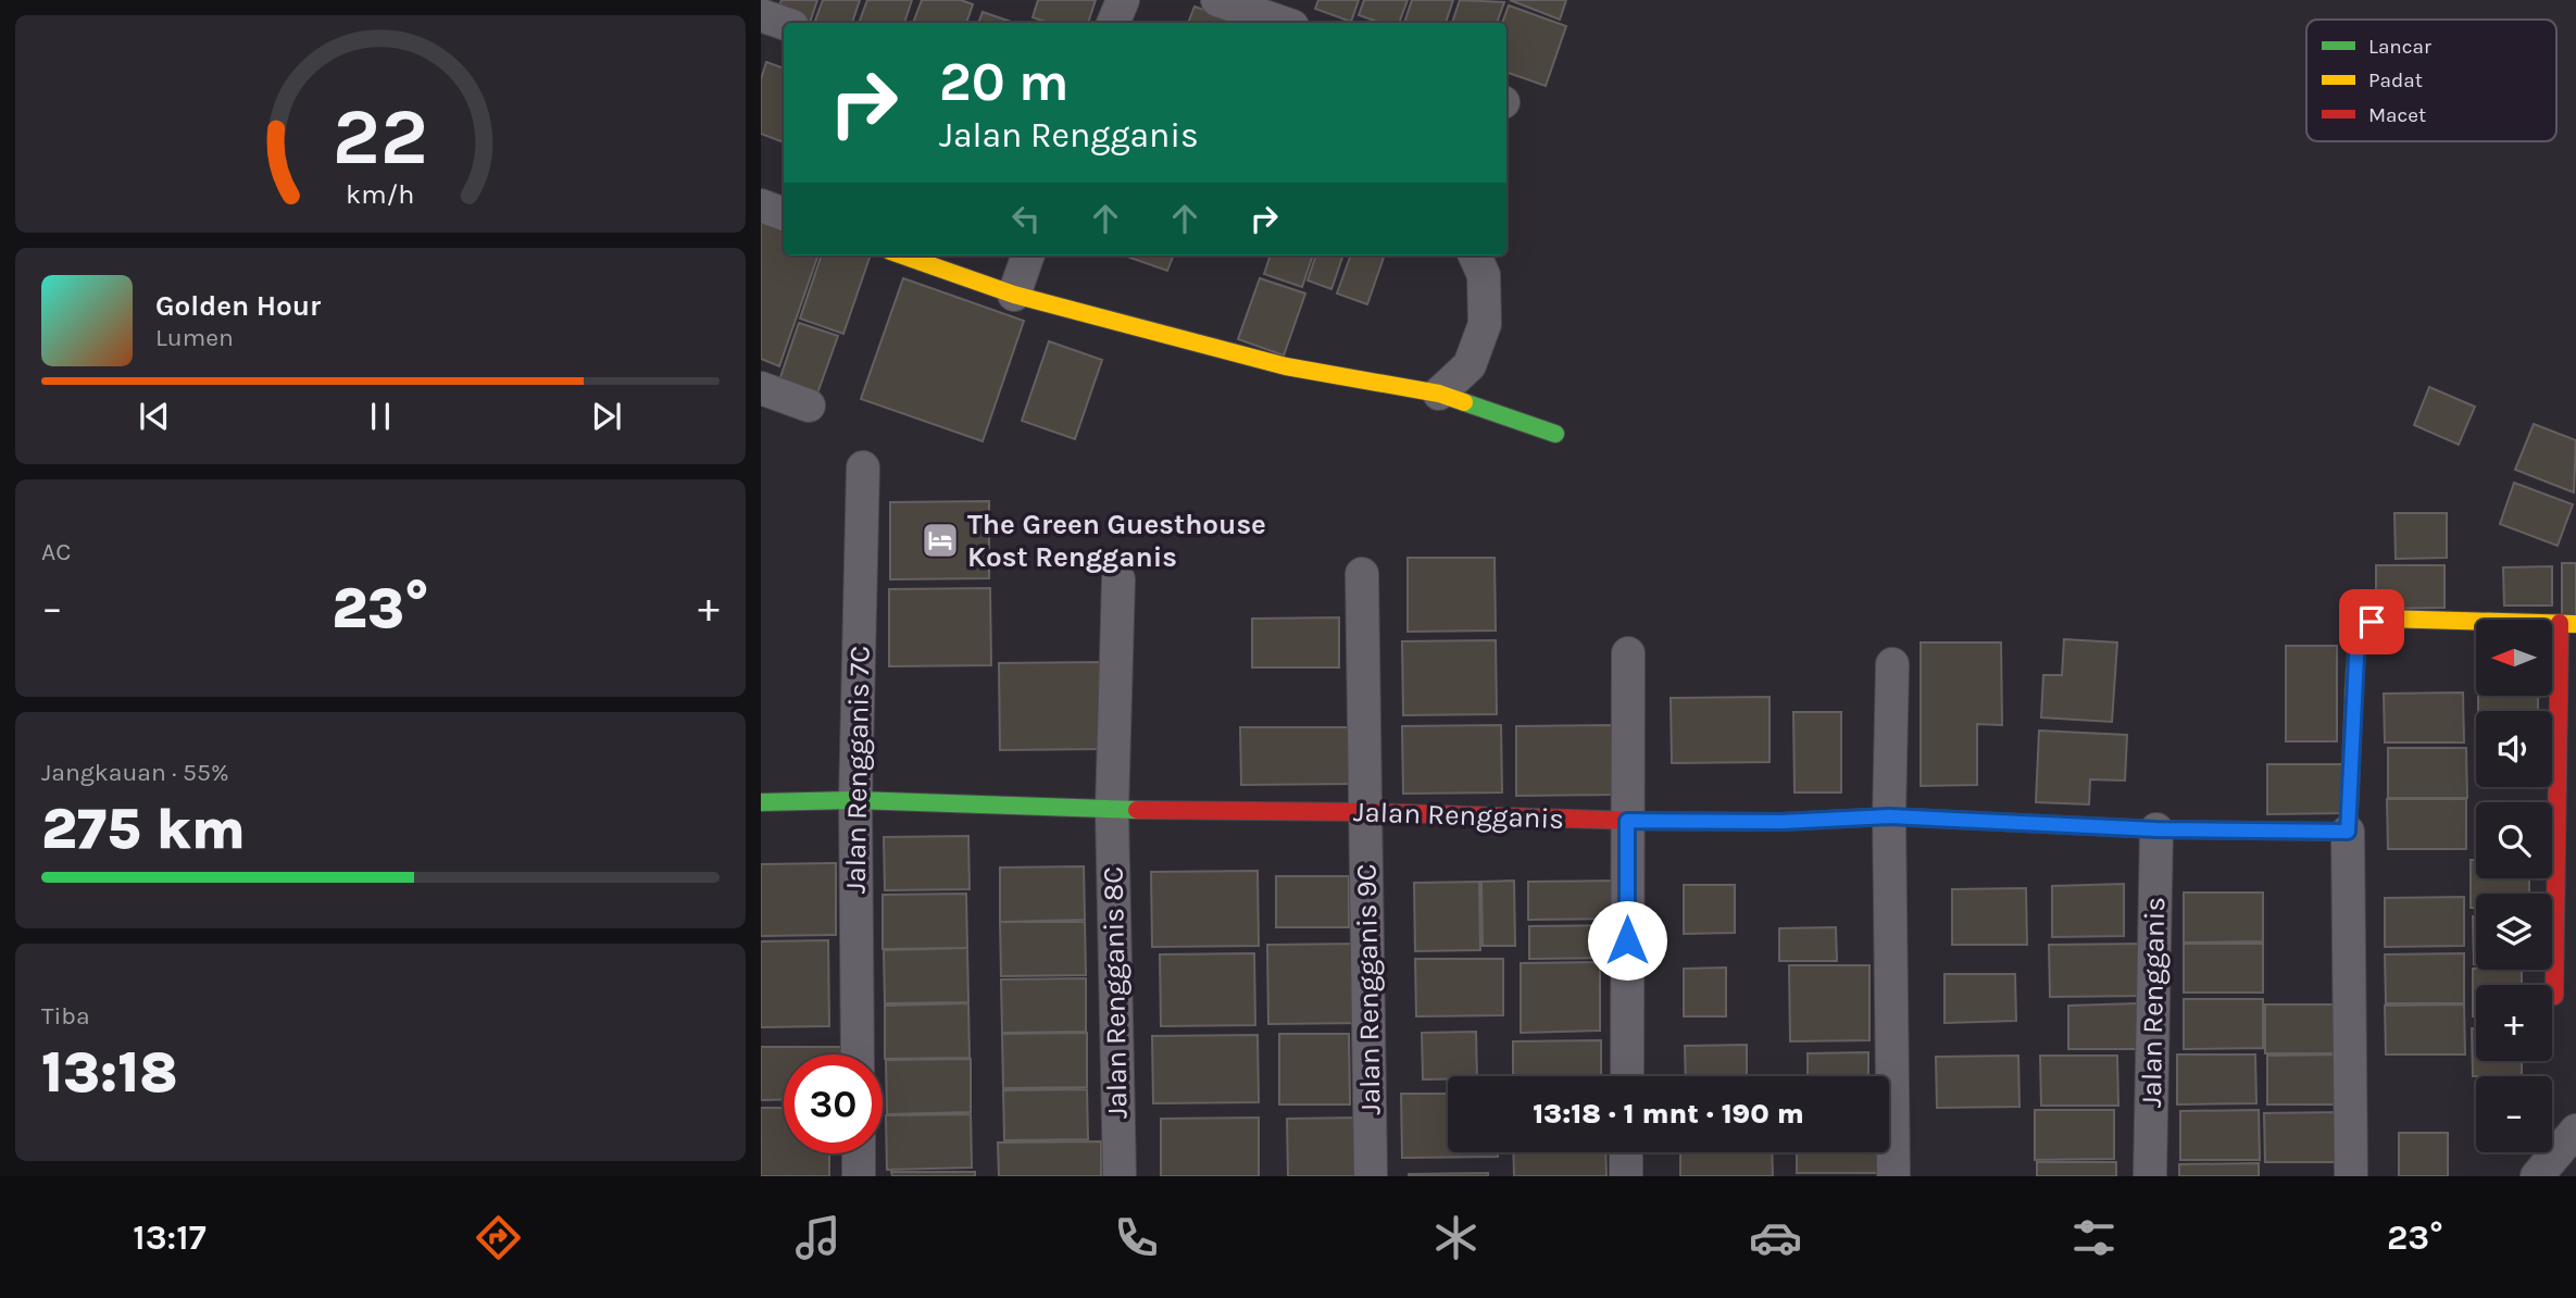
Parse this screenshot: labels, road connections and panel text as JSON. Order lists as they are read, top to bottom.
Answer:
{
  "streets": {
    "street": [
      "Jalan Rengganis 7C",
      "Jalan Rengganis",
      "Jalan Rengganis 9C",
      "Jalan Rengganis 8C"
    ]
  },
  "crossings": [
    ["Jalan Rengganis 7C", "Jalan Rengganis"],
    ["Jalan Rengganis", "Jalan Rengganis 9C"],
    ["Jalan Rengganis", "Jalan Rengganis 8C"]
  ],
  "places": {
    "hotel": ["The Green Guesthouse Kost Rengganis"]
  },
  "legend": ["Lancar", "Padat", "Macet"],
  "north": "left",
  "page": {
    "turn": ["20 m", "Jalan Rengganis"],
    "song": ["Golden Hour", "Lumen"],
    "tile": [
      "AC",
      ["Jangkauan · 55%", "275 km"],
      ["Tiba", "13:18"]
    ],
    "heat": ["−", "23°", "+"],
    "map_buttons": ["+", "−"],
    "limit": "30",
    "trip": "13:18 · 1 mnt · 190 m",
    "tabs": ["13:17", "23°"],
    "gauge": ["22", "km/h"]
  }
}
